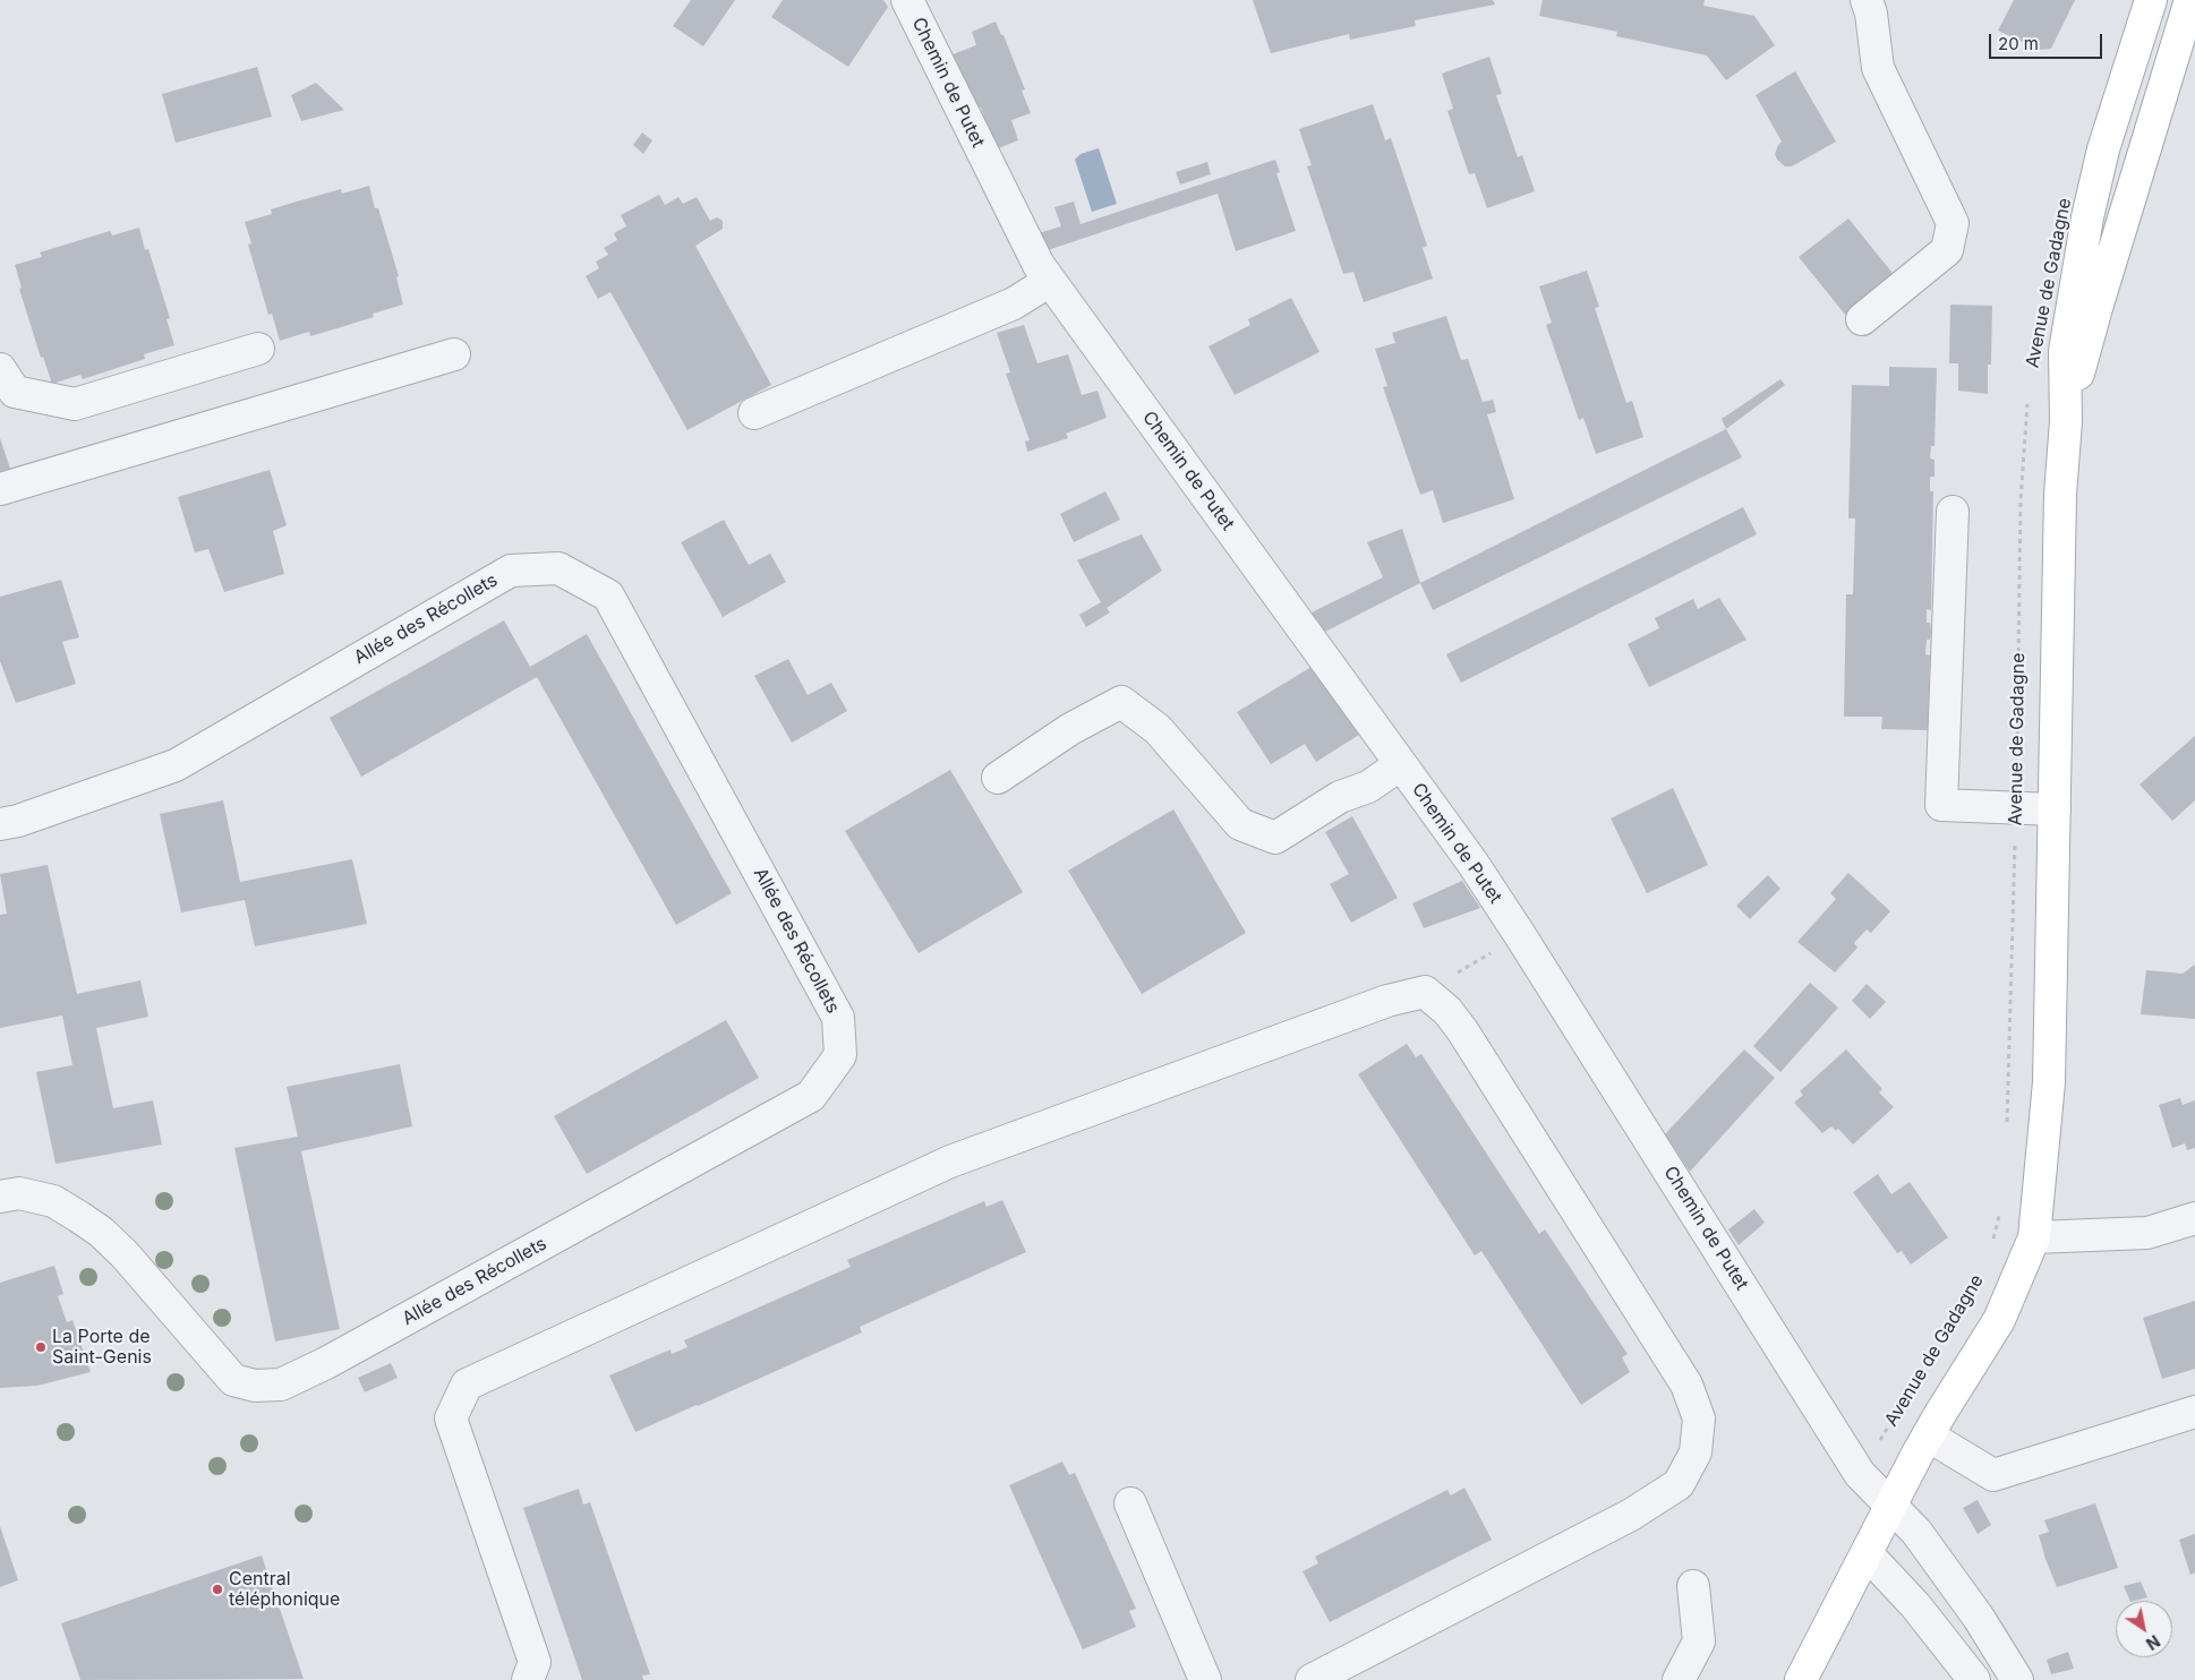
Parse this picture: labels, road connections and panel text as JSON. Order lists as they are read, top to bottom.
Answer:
{
  "streets": {
    "main road": ["Avenue de Gadagne"],
    "street": ["Chemin de Putet", "Allée des Récollets"]
  },
  "crossings": [
    ["Chemin de Putet", "Avenue de Gadagne"]
  ],
  "places": ["La Porte de Saint-Genis", "Central téléphonique"],
  "scale_bar": "20 m",
  "north": "bottom right"
}
